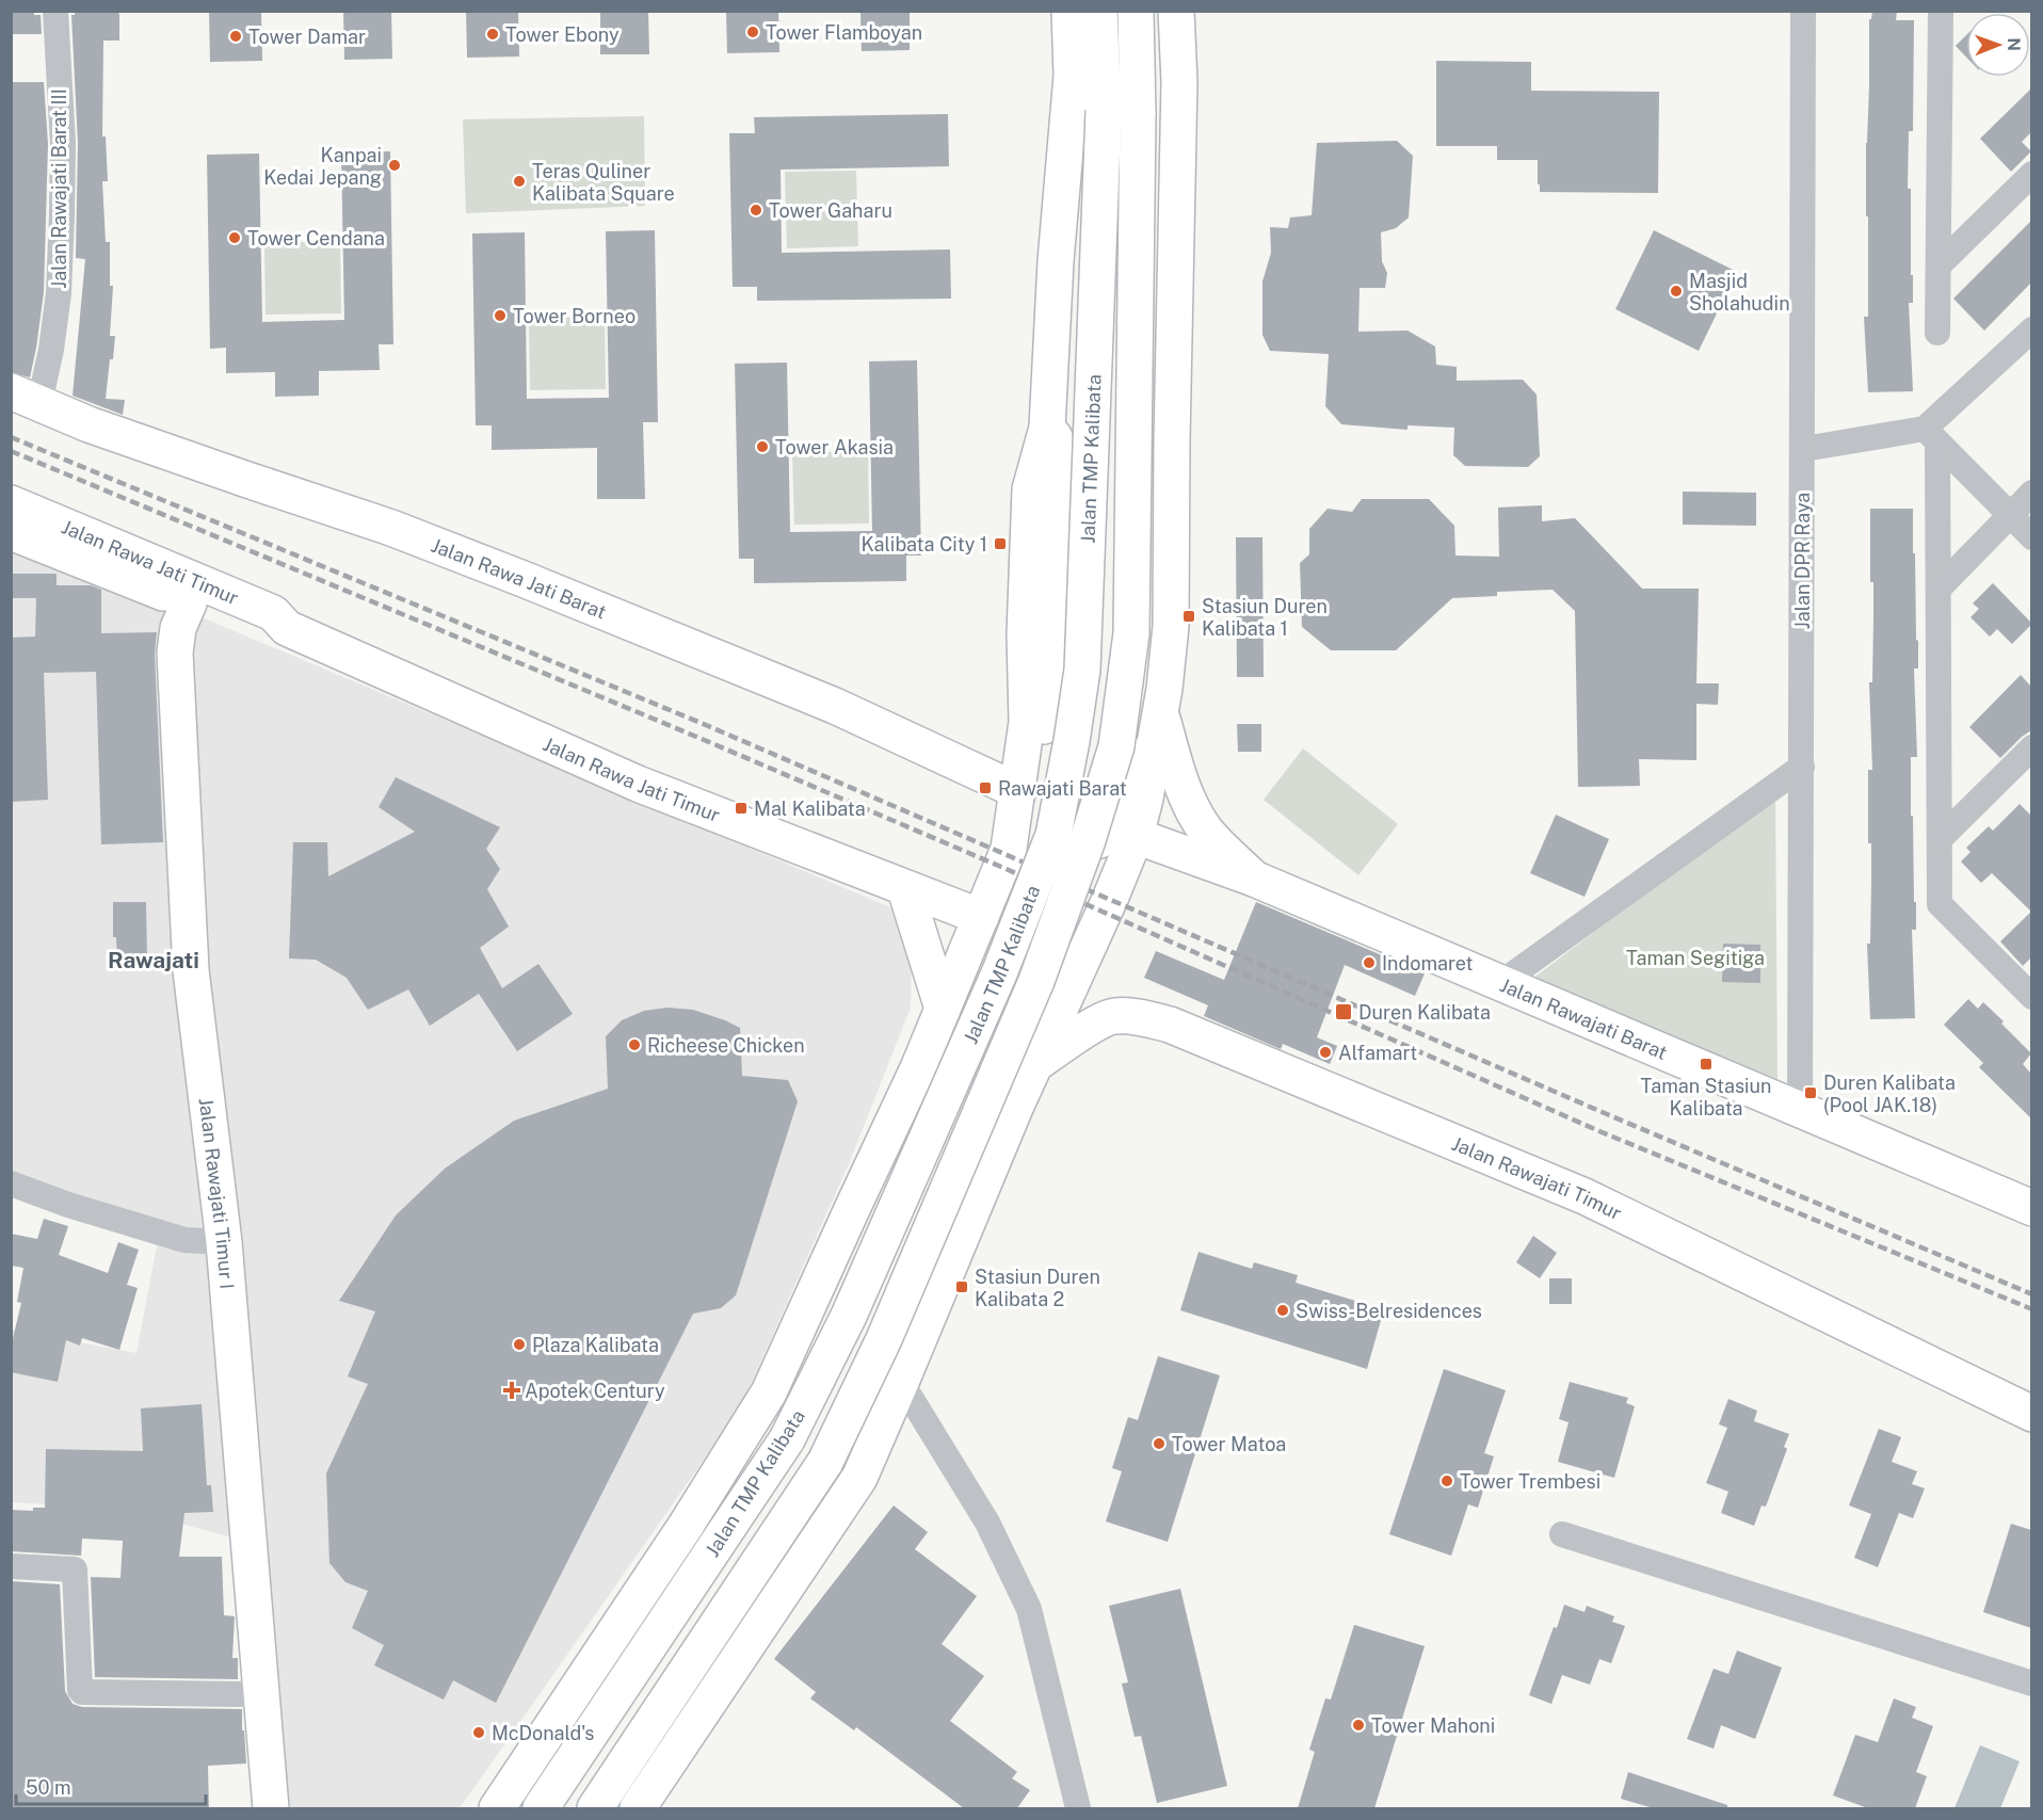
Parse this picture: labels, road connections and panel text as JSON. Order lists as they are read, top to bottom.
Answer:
{
  "streets": {
    "main road": [
      "Jalan TMP Kalibata",
      "Jalan Rawa Jati Timur",
      "Jalan Rawa Jati Barat",
      "Jalan Rawajati Barat",
      "Jalan Rawajati Timur",
      "Jalan Rawajati Timur I"
    ],
    "street": ["Jalan Rawajati Barat III", "Jalan DPR Raya"]
  },
  "crossings": [
    ["Jalan Rawajati Barat III", "Jalan Rawa Jati Barat"],
    ["Jalan DPR Raya", "Jalan Rawajati Barat"],
    ["Jalan Rawa Jati Timur", "Jalan Rawajati Timur I"]
  ],
  "districts": ["Rawajati"],
  "parks": ["Taman Segitiga"],
  "places": {
    "other": [
      "Tower Flamboyan",
      "Tower Ebony",
      "Tower Damar",
      "Kanpai Kedai Jepang",
      "Teras Quliner Kalibata Square",
      "Tower Gaharu",
      "Tower Cendana",
      "Masjid Sholahudin",
      "Tower Borneo",
      "Tower Akasia",
      "Indomaret",
      "Richeese Chicken",
      "Alfamart",
      "Swiss-Belresidences",
      "Plaza Kalibata",
      "Tower Matoa",
      "Tower Trembesi",
      "Tower Mahoni",
      "McDonald's"
    ],
    "transit": [
      "Kalibata City 1",
      "Stasiun Duren Kalibata 1",
      "Rawajati Barat",
      "Mal Kalibata",
      "Duren Kalibata",
      "Taman Stasiun Kalibata",
      "Duren Kalibata (Pool JAK.18)",
      "Stasiun Duren Kalibata 2"
    ],
    "health": ["Apotek Century"]
  },
  "scale_bar": "50 m",
  "north": "right"
}
